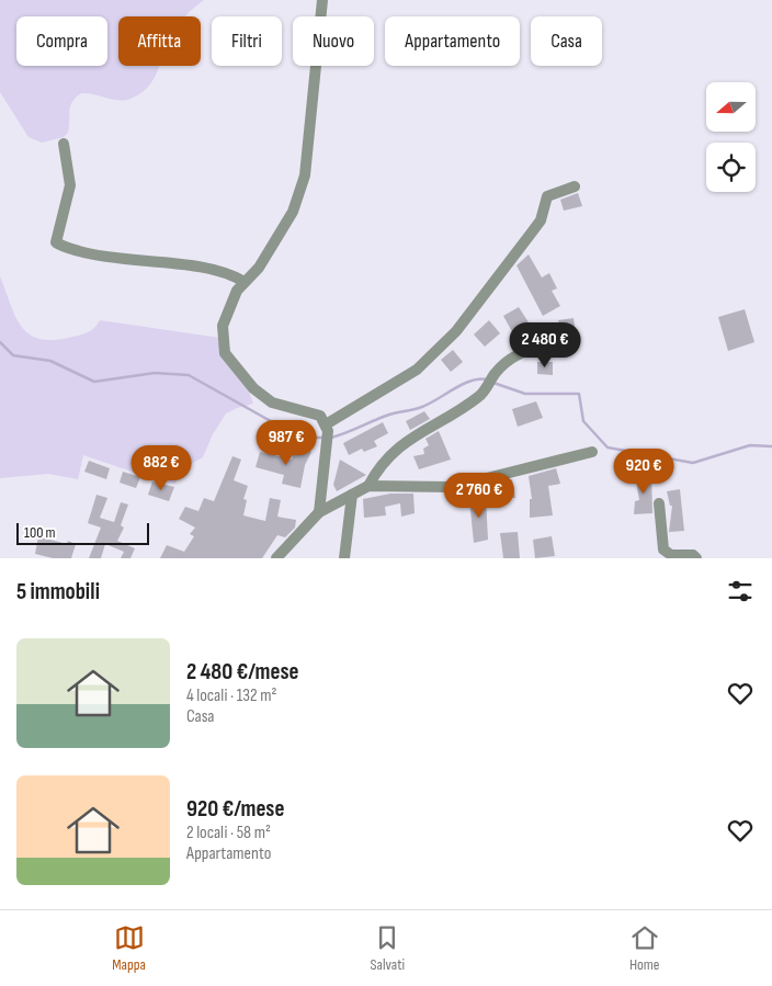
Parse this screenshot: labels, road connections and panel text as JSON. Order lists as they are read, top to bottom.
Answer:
{
  "scale_bar": "100 m",
  "north": "left",
  "page": {
    "chip": [
      "Compra",
      "Affitta",
      "Filtri",
      "Nuovo",
      "Appartamento",
      "Casa"
    ],
    "price": [
      "2 480 €",
      "987 €",
      "882 €",
      "920 €",
      "2 760 €"
    ],
    "scale": "100 m",
    "heading": "5 immobili",
    "list": [
      {
        "name": "2 480 €/mese",
        "note": "4 locali · 132 m² · Casa"
      },
      {
        "name": "920 €/mese",
        "note": "2 locali · 58 m² · Appartamento"
      }
    ],
    "tabs": ["Mappa", "Salvati", "Home"]
  }
}
